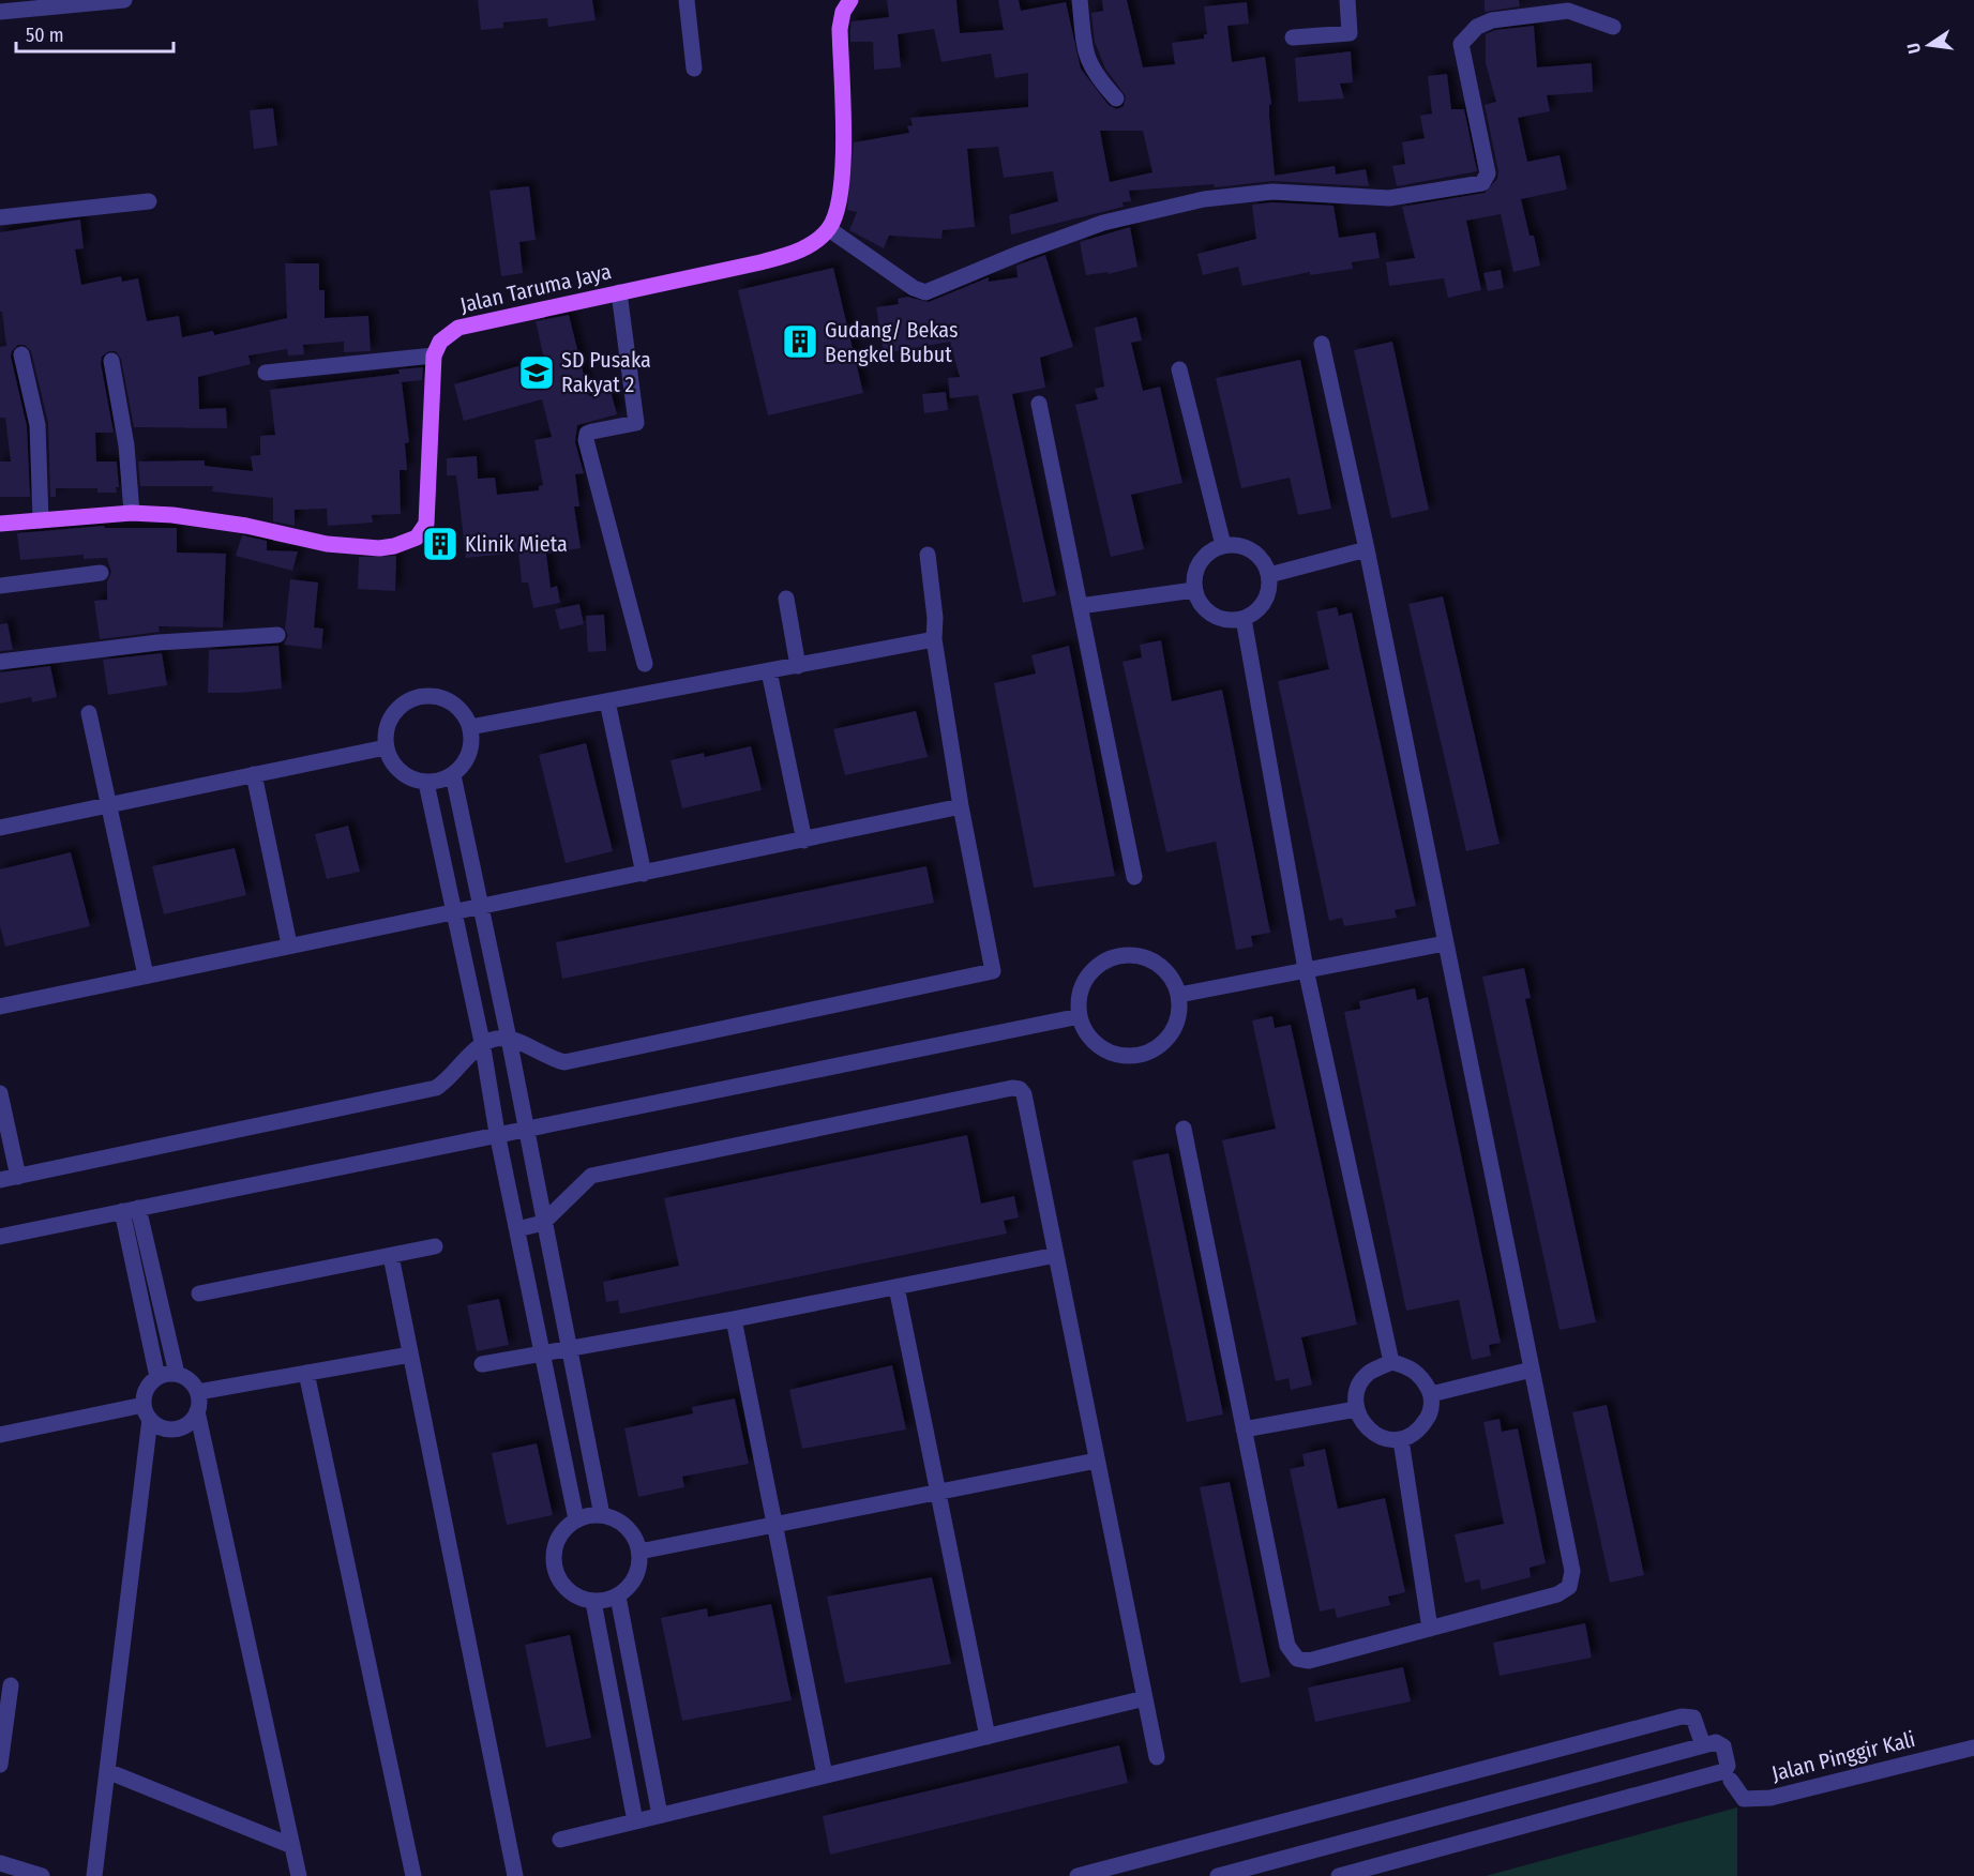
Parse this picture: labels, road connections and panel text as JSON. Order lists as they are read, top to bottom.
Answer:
{
  "streets": {
    "main road": ["Jalan Taruma Jaya"],
    "street": ["Jalan Pinggir Kali"]
  },
  "places": {
    "building": ["Gudang/ Bekas Bengkel Bubut", "Klinik Mieta"],
    "school or university": ["SD Pusaka Rakyat 2"]
  },
  "scale_bar": "50 m",
  "north": "left"
}
